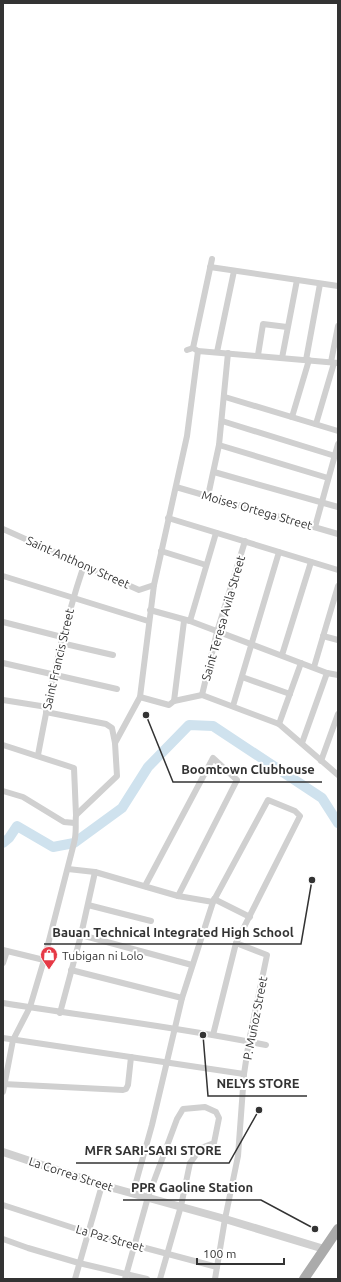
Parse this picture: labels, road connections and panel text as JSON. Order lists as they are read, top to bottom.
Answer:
{
  "streets": {
    "street": [
      "Moises Ortega Street",
      "Saint Anthony Street",
      "Saint Teresa Avila Street",
      "Saint Francis Street",
      "P. Muñoz Street",
      "La Correa Street",
      "La Paz Street"
    ]
  },
  "crossings": [
    ["Saint Anthony Street", "Saint Francis Street"],
    ["P. Muñoz Street", "La Correa Street"],
    ["P. Muñoz Street", "La Paz Street"]
  ],
  "places": {
    "other": [
      "Boomtown Clubhouse",
      "Bauan Technical Integrated High School",
      "NELYS STORE",
      "MFR SARI-SARI STORE",
      "PPR Gaoline Station"
    ],
    "shop": ["Tubigan ni Lolo"]
  },
  "scale_bar": "100 m"
}
